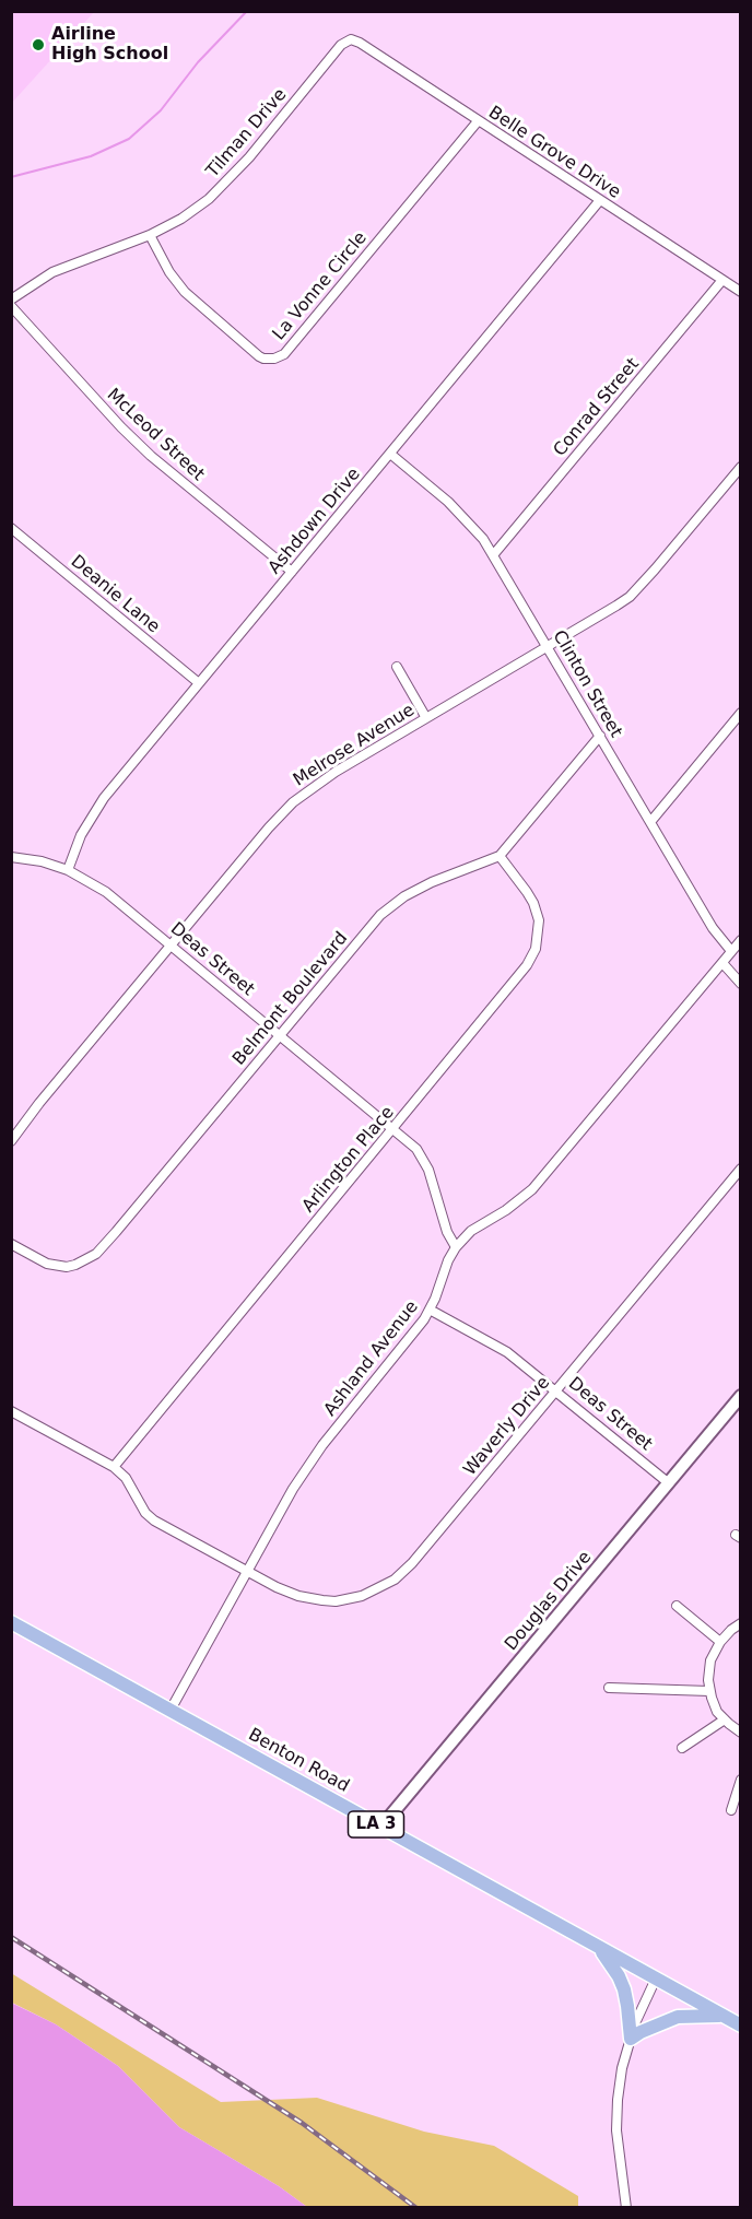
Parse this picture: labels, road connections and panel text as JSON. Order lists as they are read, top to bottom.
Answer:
{
  "streets": {
    "main road": ["Benton Road", "LA 3"],
    "street": [
      "Tilman Drive",
      "Belle Grove Drive",
      "La Vonne Circle",
      "Conrad Street",
      "McLeod Street",
      "Ashdown Drive",
      "Deanie Lane",
      "Clinton Street",
      "Melrose Avenue",
      "Deas Street",
      "Belmont Boulevard",
      "Arlington Place",
      "Ashland Avenue",
      "Waverly Drive",
      "Douglas Drive"
    ]
  },
  "crossings": [
    ["Tilman Drive", "Belle Grove Drive"],
    ["Tilman Drive", "La Vonne Circle"],
    ["Belle Grove Drive", "La Vonne Circle"],
    ["Belle Grove Drive", "Conrad Street"],
    ["Belle Grove Drive", "Ashdown Drive"],
    ["Conrad Street", "Clinton Street"],
    ["McLeod Street", "Ashdown Drive"],
    ["Ashdown Drive", "Deanie Lane"],
    ["Ashdown Drive", "Clinton Street"],
    ["Ashdown Drive", "Deas Street"],
    ["Clinton Street", "Melrose Avenue"],
    ["Clinton Street", "Belmont Boulevard"],
    ["Clinton Street", "Ashland Avenue"],
    ["Melrose Avenue", "Deas Street"],
    ["Deas Street", "Belmont Boulevard"],
    ["Deas Street", "Arlington Place"],
    ["Deas Street", "Ashland Avenue"],
    ["Deas Street", "Waverly Drive"],
    ["Deas Street", "Douglas Drive"],
    ["Belmont Boulevard", "Arlington Place"],
    ["Arlington Place", "Waverly Drive"],
    ["Ashland Avenue", "Waverly Drive"],
    ["Ashland Avenue", "Benton Road"],
    ["Douglas Drive", "Benton Road"]
  ],
  "places": ["Airline High School"]
}
